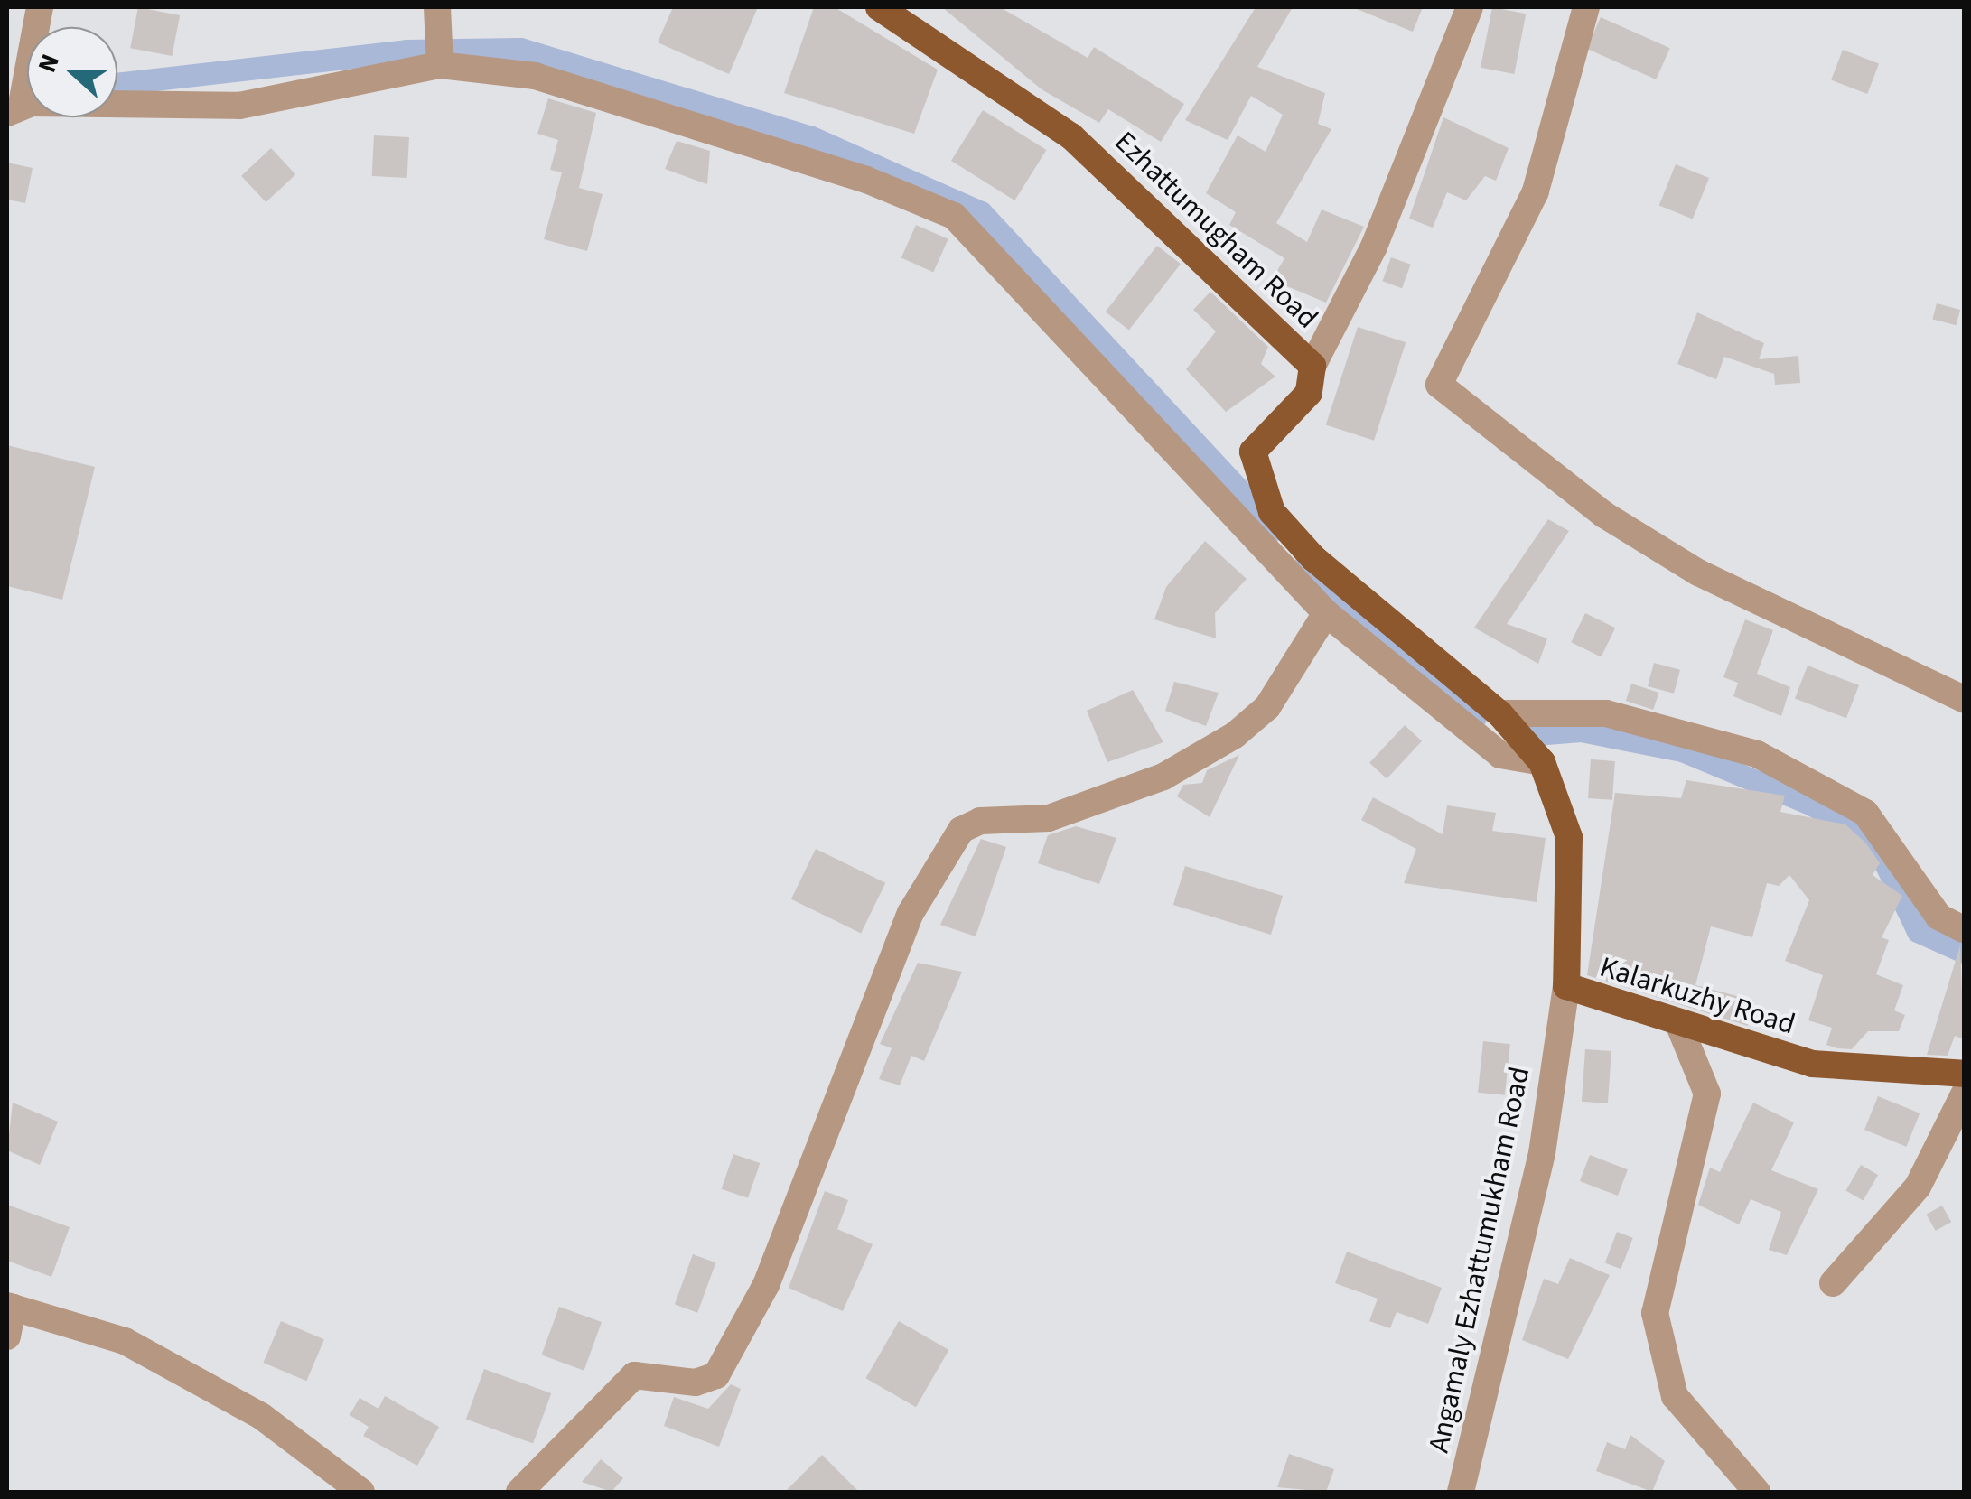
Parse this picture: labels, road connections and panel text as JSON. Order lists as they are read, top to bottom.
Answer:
{
  "streets": {
    "main road": ["Ezhattumugham Road", "Kalarkuzhy Road"],
    "street": ["Angamaly Ezhattumukham Road"]
  },
  "crossings": [
    ["Ezhattumugham Road", "Kalarkuzhy Road"],
    ["Kalarkuzhy Road", "Angamaly Ezhattumukham Road"]
  ],
  "north": "left"
}
